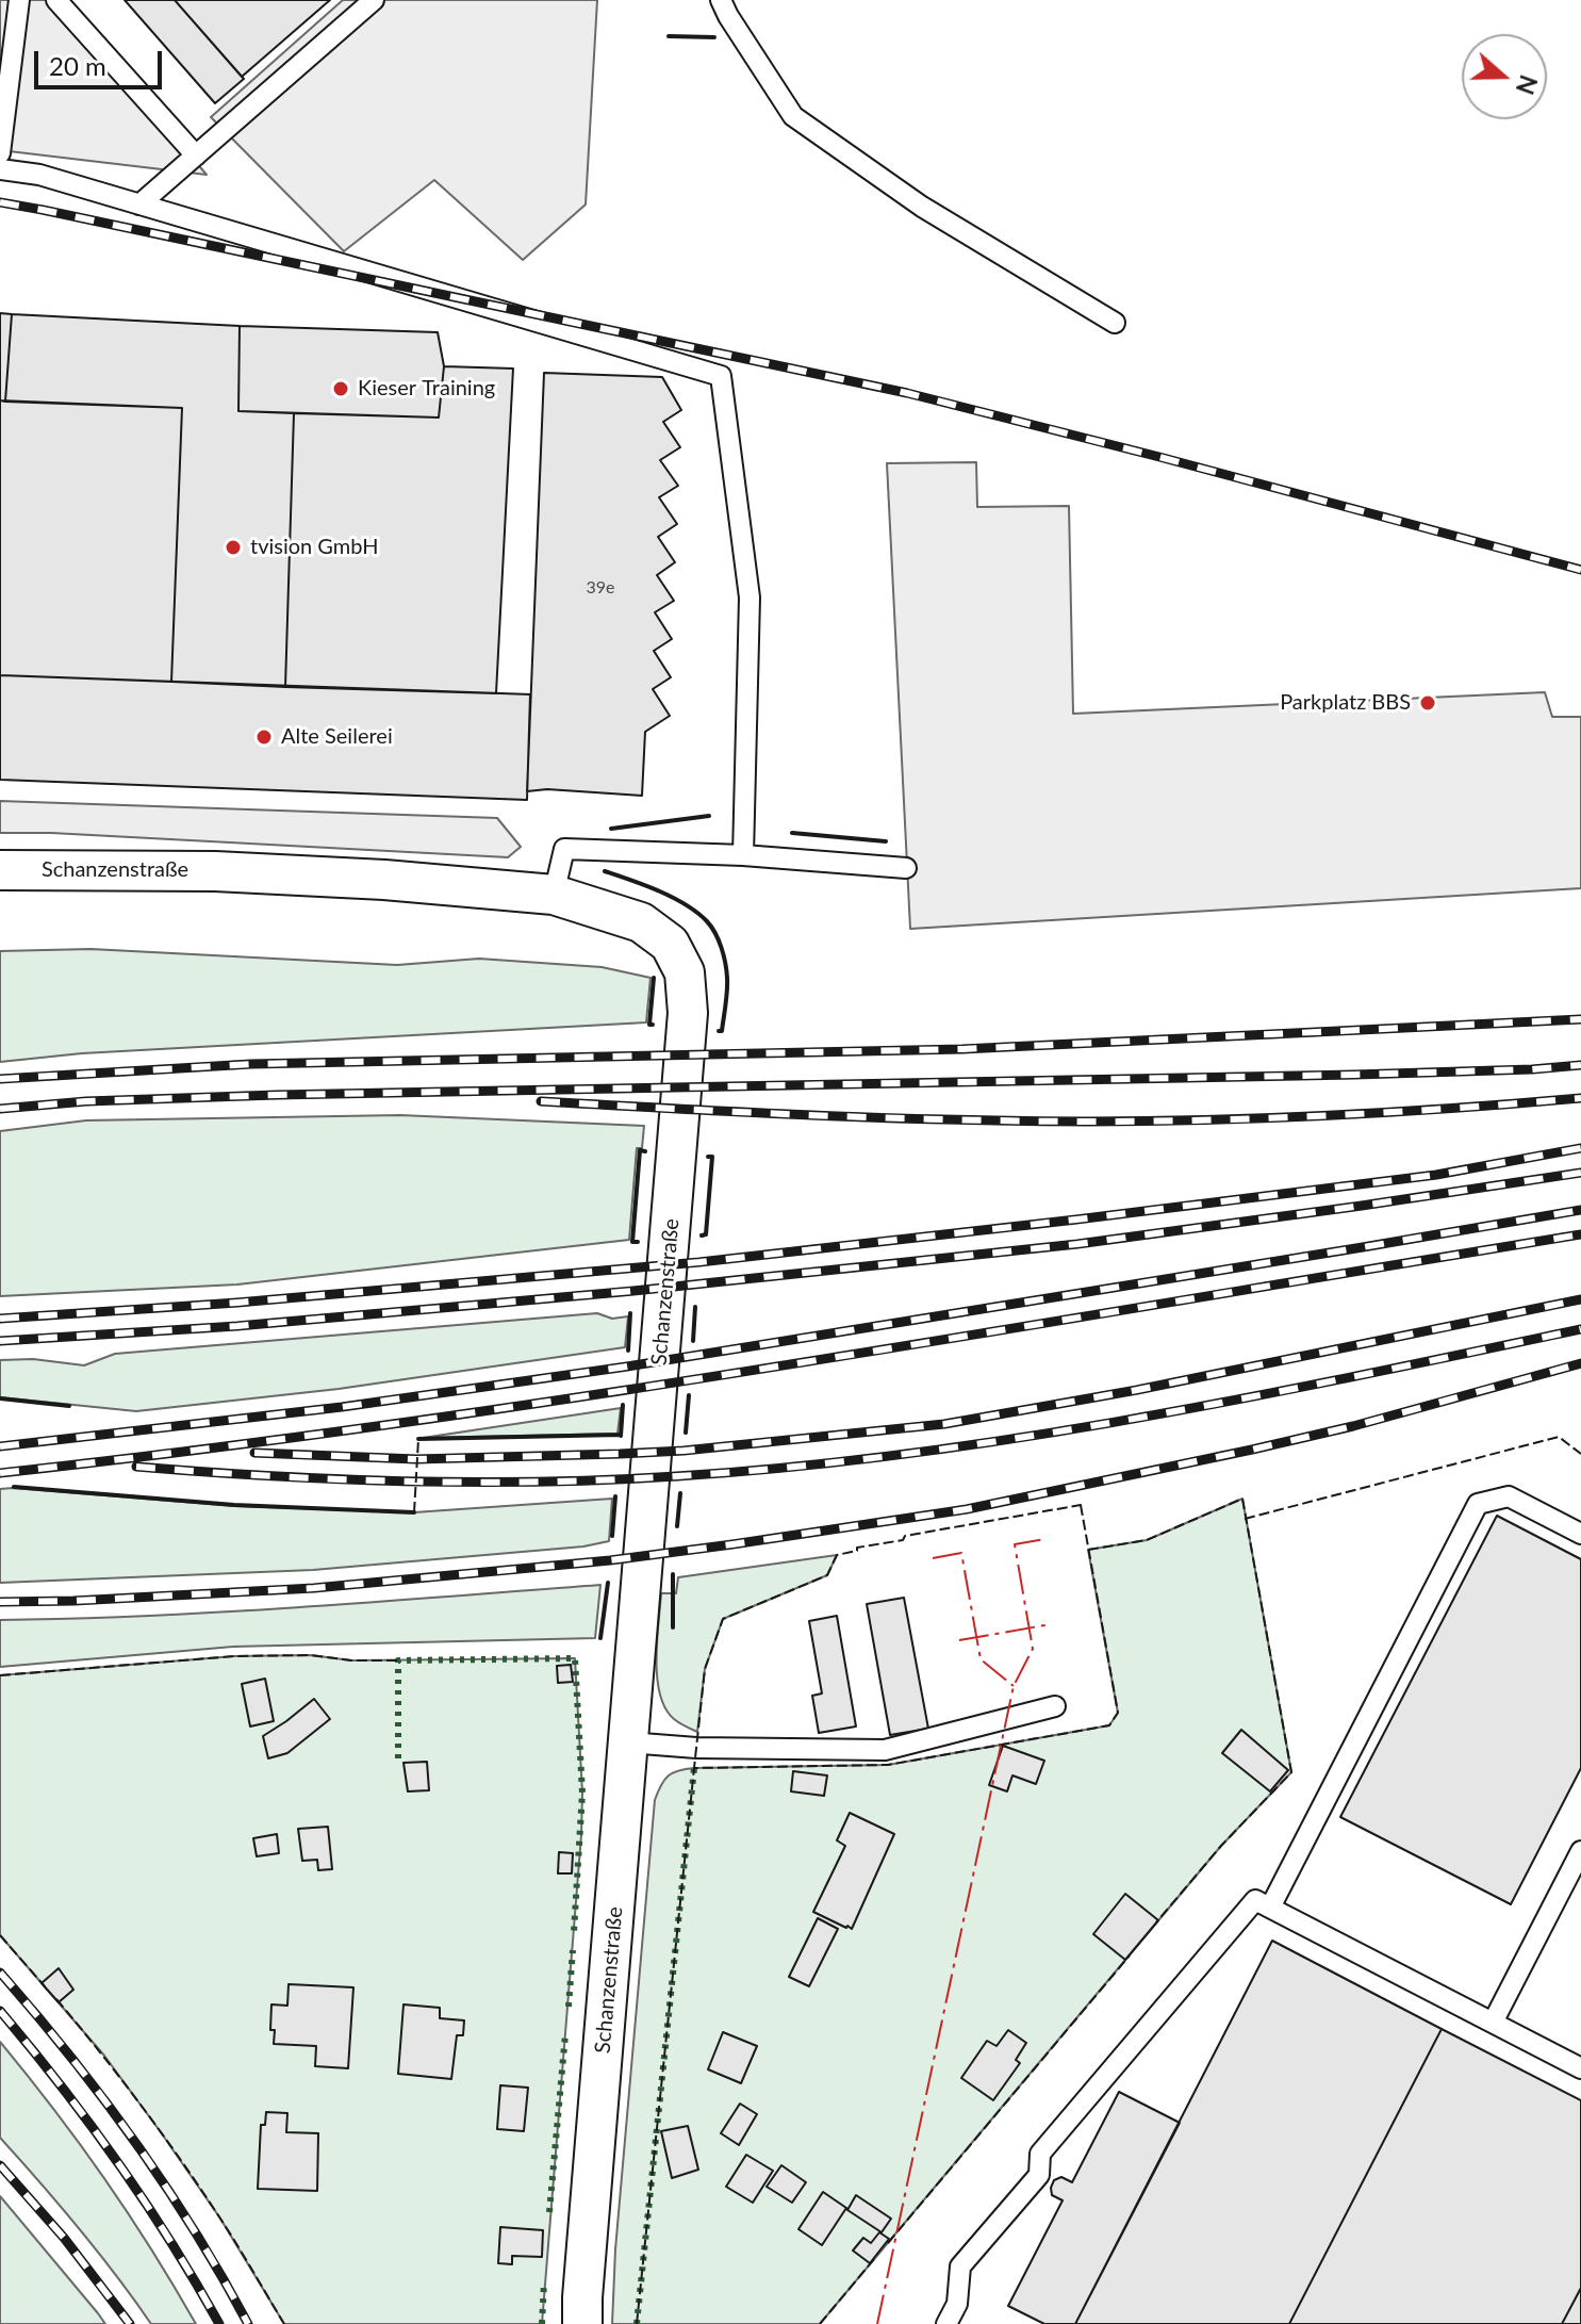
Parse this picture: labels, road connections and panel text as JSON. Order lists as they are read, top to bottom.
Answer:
{
  "streets": {
    "street": ["Schanzenstraße"]
  },
  "places": [
    "Kieser Training",
    "tvision GmbH",
    "Parkplatz BBS",
    "Alte Seilerei"
  ],
  "house_numbers": ["39e"],
  "scale_bar": "20 m",
  "north": "right"
}
